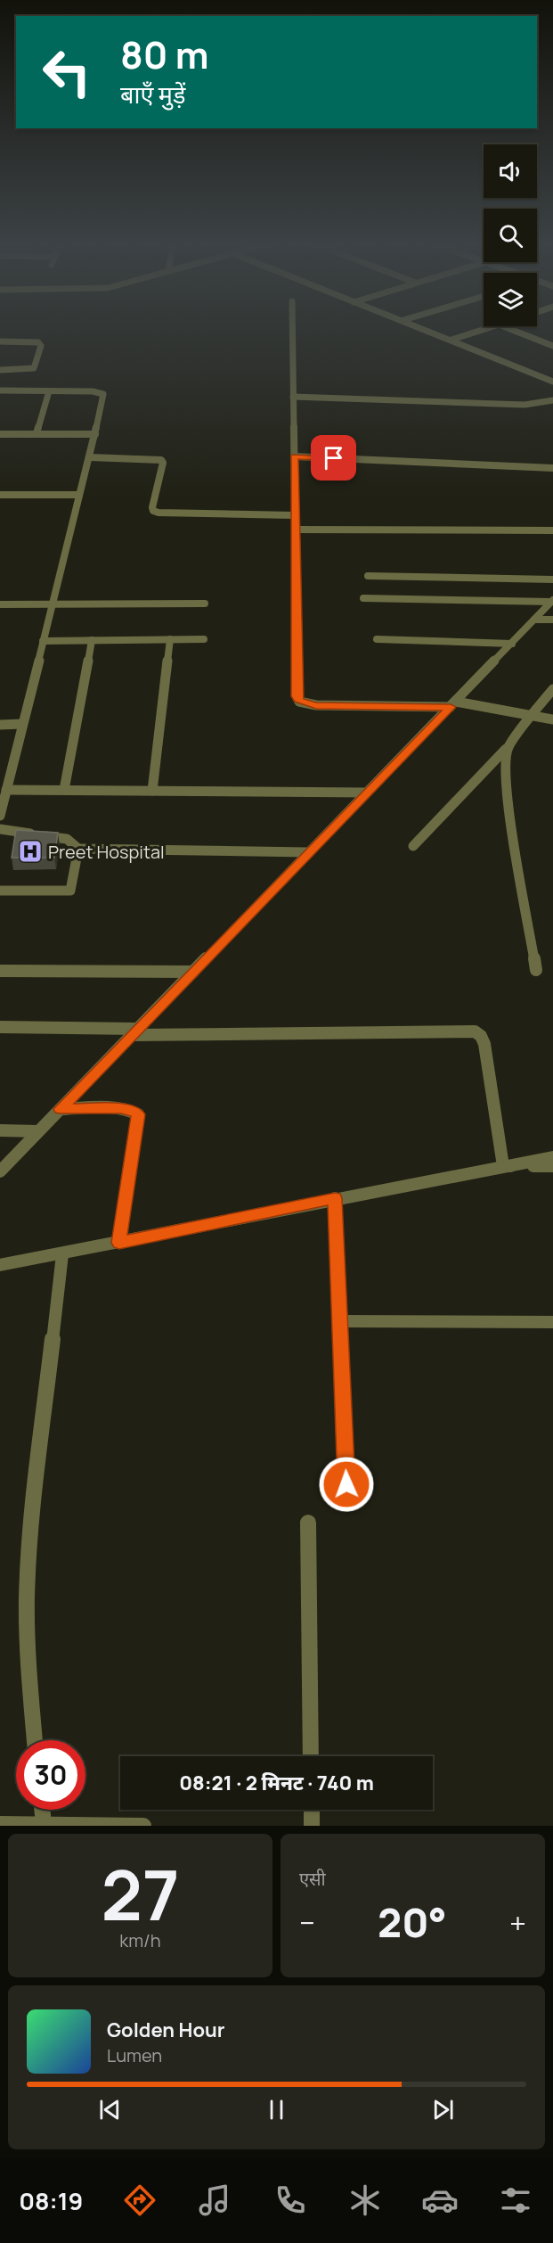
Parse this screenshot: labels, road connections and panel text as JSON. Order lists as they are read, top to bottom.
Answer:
{
  "places": {
    "hospital": ["Preet Hospital"]
  },
  "page": {
    "turn": ["80 m", "बाएँ मुड़ें"],
    "limit": "30",
    "trip": "08:21 · 2 मिनट · 740 m",
    "tile": [
      ["27", "km/h"],
      "एसी"
    ],
    "heat": ["−", "20°", "+"],
    "song": ["Golden Hour", "Lumen"],
    "tabs": "08:19"
  }
}
